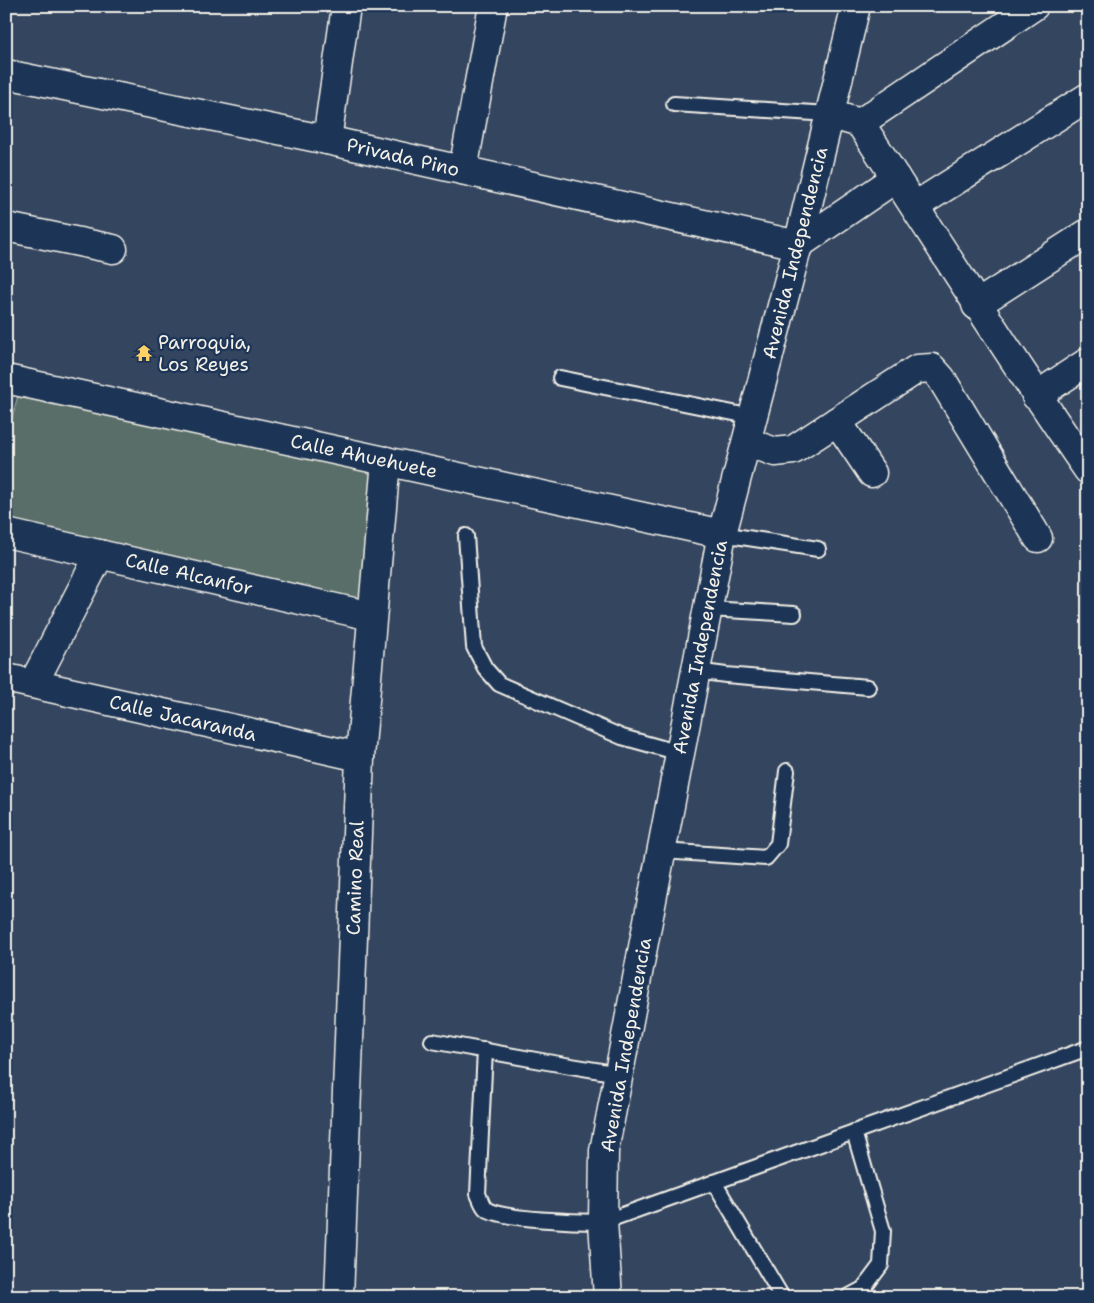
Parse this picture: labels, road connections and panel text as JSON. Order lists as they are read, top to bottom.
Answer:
{
  "streets": {
    "street": [
      "Privada Pino",
      "Avenida Independencia",
      "Calle Ahuehuete",
      "Calle Alcanfor",
      "Calle Jacaranda",
      "Camino Real"
    ]
  },
  "crossings": [
    ["Privada Pino", "Avenida Independencia"],
    ["Avenida Independencia", "Calle Ahuehuete"],
    ["Calle Ahuehuete", "Camino Real"],
    ["Calle Alcanfor", "Camino Real"],
    ["Calle Jacaranda", "Camino Real"]
  ],
  "places": {
    "temple": ["Parroquia, Los Reyes"]
  }
}
